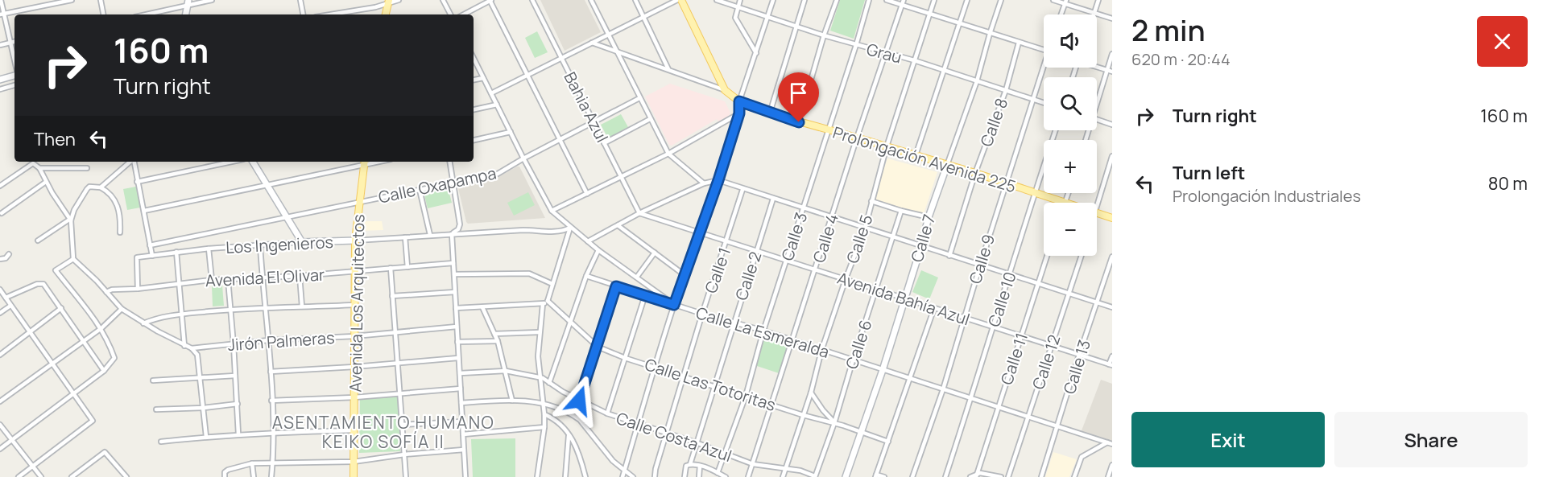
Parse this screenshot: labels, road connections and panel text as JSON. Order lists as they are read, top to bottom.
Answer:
{
  "streets": {
    "main road": ["Prolongación Avenida 225", "Avenida Los Arquitectos"],
    "street": [
      "Grau",
      "Bahia Azul",
      "Calle 8",
      "Calle Oxapampa",
      "Calle 3",
      "Calle 4",
      "Calle 7",
      "Calle 5",
      "Los Ingenieros",
      "Calle 9",
      "Calle 1",
      "Calle 2",
      "Avenida El Olivar",
      "Avenida Bahía Azul",
      "Calle 10",
      "Calle La Esmeralda",
      "Jirón Palmeras",
      "Calle 6",
      "Calle 11",
      "Calle 12",
      "Calle 13",
      "Calle Las Totoritas",
      "Calle Costa Azul"
    ]
  },
  "crossings": [
    ["Grau", "Calle 8"],
    ["Grau", "Calle 3"],
    ["Grau", "Calle 4"],
    ["Grau", "Calle 7"],
    ["Grau", "Calle 5"],
    ["Grau", "Calle 9"],
    ["Bahia Azul", "Calle Oxapampa"],
    ["Bahia Azul", "Avenida Bahía Azul"],
    ["Calle 8", "Prolongación Avenida 225"],
    ["Prolongación Avenida 225", "Calle 3"],
    ["Prolongación Avenida 225", "Calle 4"],
    ["Prolongación Avenida 225", "Calle 7"],
    ["Prolongación Avenida 225", "Calle 5"],
    ["Prolongación Avenida 225", "Calle 9"],
    ["Prolongación Avenida 225", "Calle 10"],
    ["Calle Oxapampa", "Avenida Los Arquitectos"],
    ["Calle Oxapampa", "Calle La Esmeralda"],
    ["Calle 3", "Avenida Bahía Azul"],
    ["Calle 3", "Calle La Esmeralda"],
    ["Calle 3", "Calle Las Totoritas"],
    ["Calle 3", "Calle Costa Azul"],
    ["Calle 4", "Avenida Bahía Azul"],
    ["Calle 4", "Calle La Esmeralda"],
    ["Calle 4", "Calle Las Totoritas"],
    ["Calle 4", "Calle Costa Azul"],
    ["Calle 7", "Avenida Bahía Azul"],
    ["Calle 7", "Calle La Esmeralda"],
    ["Calle 7", "Calle Las Totoritas"],
    ["Calle 5", "Avenida Bahía Azul"],
    ["Calle 5", "Calle La Esmeralda"],
    ["Calle 5", "Calle Las Totoritas"],
    ["Calle 5", "Calle Costa Azul"],
    ["Los Ingenieros", "Avenida El Olivar"],
    ["Los Ingenieros", "Avenida Los Arquitectos"],
    ["Los Ingenieros", "Calle La Esmeralda"],
    ["Calle 9", "Avenida Bahía Azul"],
    ["Calle 9", "Calle La Esmeralda"],
    ["Calle 1", "Avenida Bahía Azul"],
    ["Calle 1", "Calle La Esmeralda"],
    ["Calle 1", "Calle Las Totoritas"],
    ["Calle 1", "Calle Costa Azul"],
    ["Calle 2", "Avenida Bahía Azul"],
    ["Calle 2", "Calle La Esmeralda"],
    ["Calle 2", "Calle Las Totoritas"],
    ["Calle 2", "Calle Costa Azul"],
    ["Avenida El Olivar", "Avenida Los Arquitectos"],
    ["Avenida Bahía Azul", "Calle 10"],
    ["Avenida Bahía Azul", "Calle 6"],
    ["Avenida Bahía Azul", "Calle 11"],
    ["Avenida Bahía Azul", "Calle 12"],
    ["Avenida Bahía Azul", "Calle 13"],
    ["Calle 10", "Calle La Esmeralda"],
    ["Avenida Los Arquitectos", "Jirón Palmeras"],
    ["Calle La Esmeralda", "Calle 6"],
    ["Calle La Esmeralda", "Calle 11"],
    ["Calle La Esmeralda", "Calle 12"],
    ["Calle La Esmeralda", "Calle 13"],
    ["Calle 6", "Calle Las Totoritas"],
    ["Calle 6", "Calle Costa Azul"]
  ],
  "districts": ["ASENTAMIENTO HUMANO KEIKO SOFÍA II"],
  "page": {
    "heading": ["2 min", "620 m · 20:44"],
    "map_buttons": ["+", "−"],
    "turn": ["160 m", "Turn right"],
    "list": [
      {
        "name": "Turn right",
        "value": "160 m"
      },
      {
        "name": "Turn left",
        "note": "Prolongación Industriales",
        "value": "80 m"
      }
    ],
    "then": "Then",
    "buttons": ["Exit", "Share"]
  }
}
